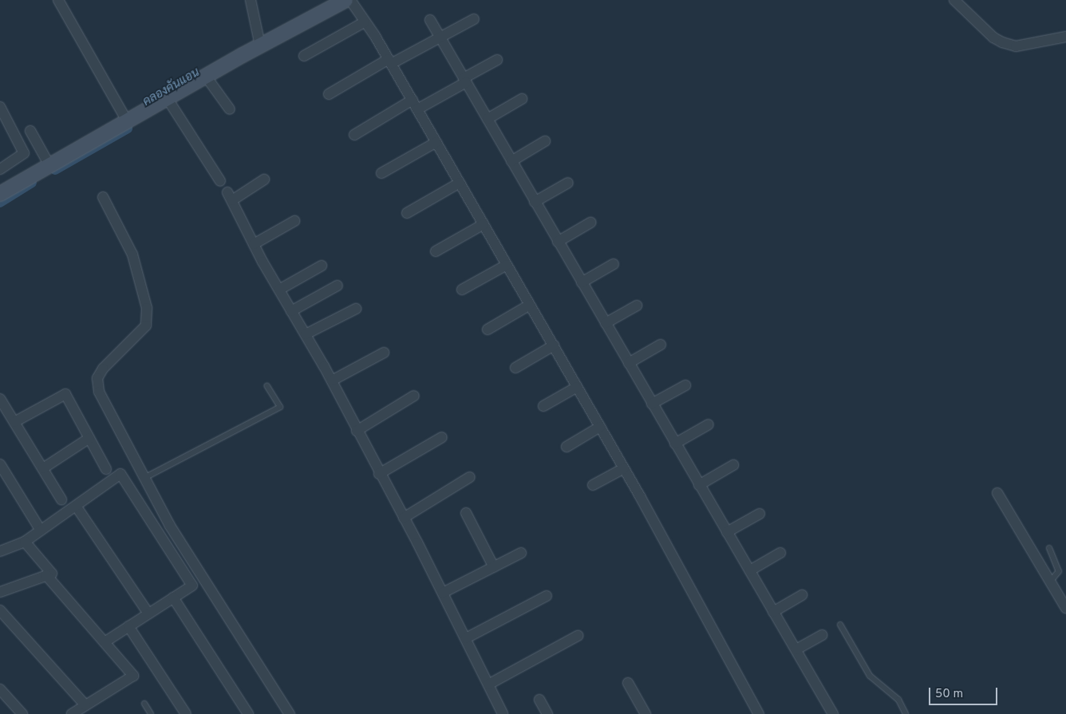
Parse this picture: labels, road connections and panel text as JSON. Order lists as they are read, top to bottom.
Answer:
{
  "water": ["คลองคันแอน"],
  "scale_bar": "50 m"
}
